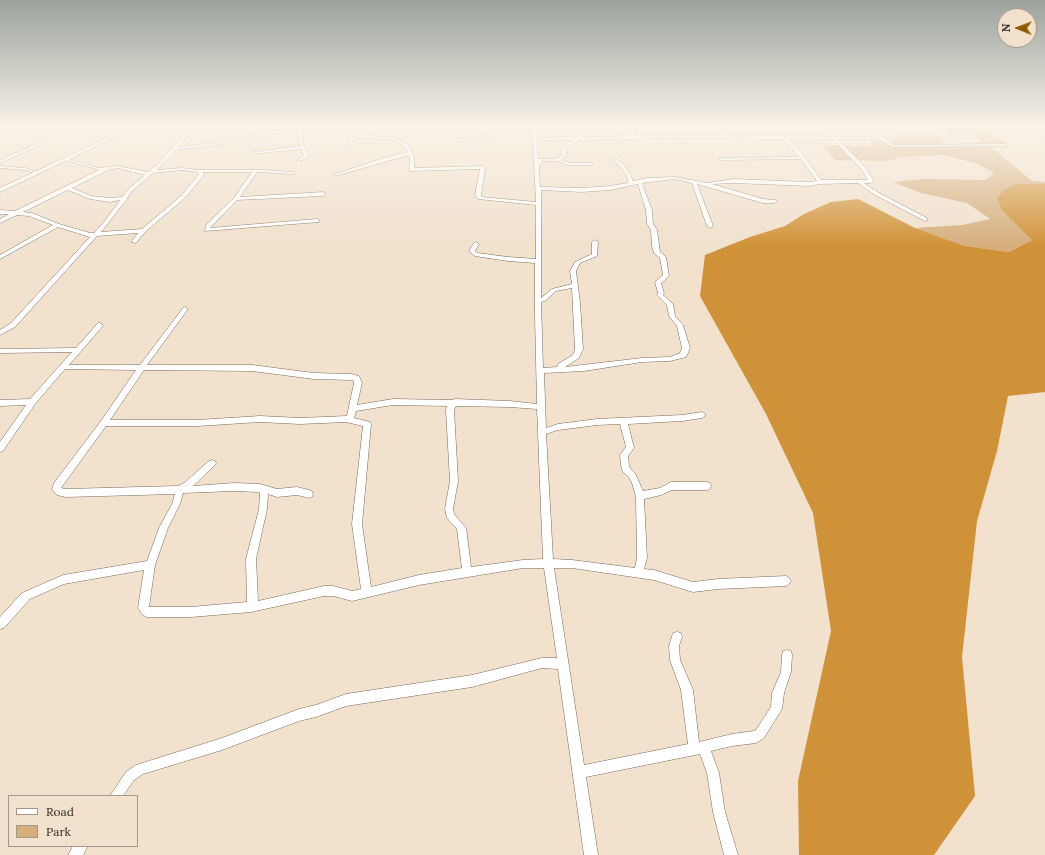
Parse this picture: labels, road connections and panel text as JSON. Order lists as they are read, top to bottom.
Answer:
{
  "legend": ["Road", "Park"],
  "north": "left"
}
